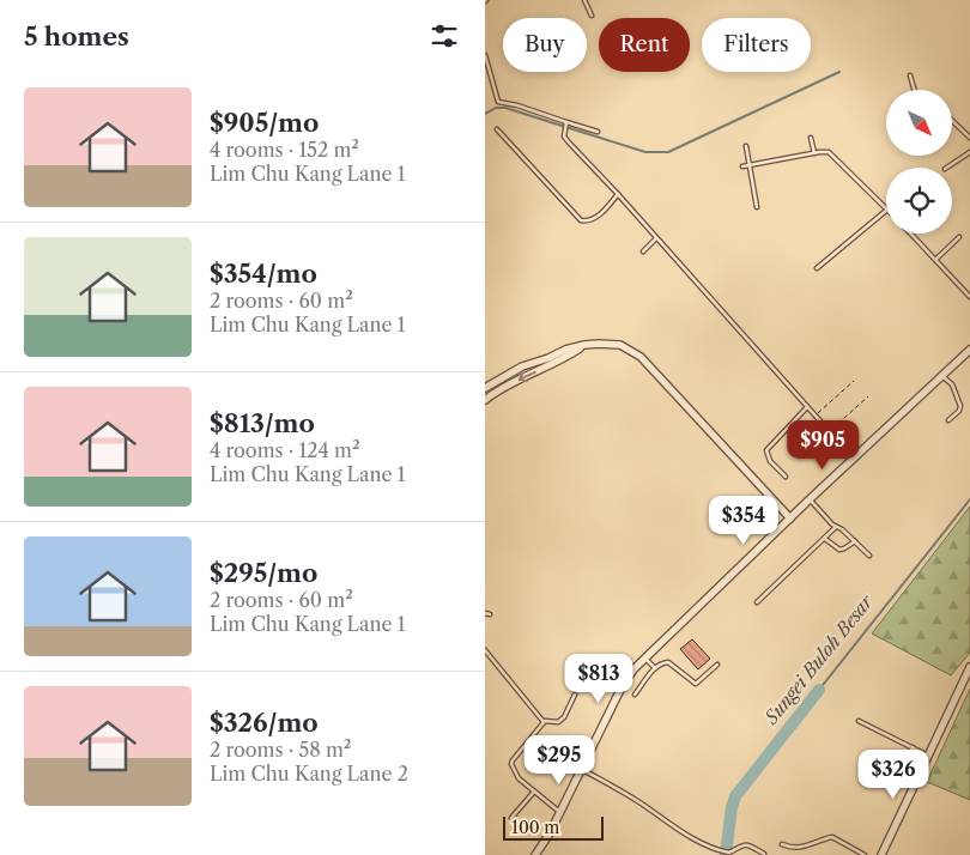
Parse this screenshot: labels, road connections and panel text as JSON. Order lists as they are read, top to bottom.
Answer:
{
  "water": ["Sungei Buloh Besar"],
  "scale_bar": "100 m",
  "north": "bottom right",
  "page": {
    "heading": "5 homes",
    "chip": ["Buy", "Rent", "Filters"],
    "list": [
      {
        "name": "$905/mo",
        "note": "4 rooms · 152 m² · Lim Chu Kang Lane 1"
      },
      {
        "name": "$354/mo",
        "note": "2 rooms · 60 m² · Lim Chu Kang Lane 1"
      },
      {
        "name": "$813/mo",
        "note": "4 rooms · 124 m² · Lim Chu Kang Lane 1"
      },
      {
        "name": "$295/mo",
        "note": "2 rooms · 60 m² · Lim Chu Kang Lane 1"
      },
      {
        "name": "$326/mo",
        "note": "2 rooms · 58 m² · Lim Chu Kang Lane 2"
      }
    ],
    "price": [
      "$905",
      "$354",
      "$813",
      "$295",
      "$326"
    ],
    "scale": "100 m"
  }
}
